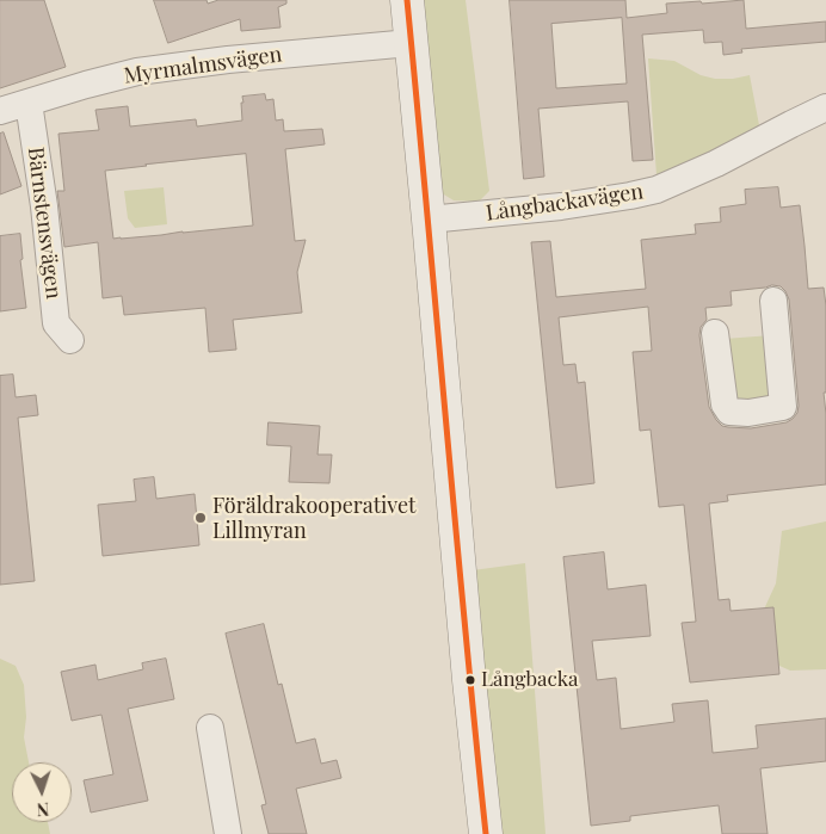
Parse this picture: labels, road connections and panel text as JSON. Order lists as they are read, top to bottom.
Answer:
{
  "streets": {
    "street": ["Myrmalmsvägen", "Långbackavägen", "Bärnstensvägen"]
  },
  "crossings": [
    ["Myrmalmsvägen", "Bärnstensvägen"]
  ],
  "places": ["Föräldrakooperativet Lillmyran", "Långbacka"],
  "north": "bottom"
}
